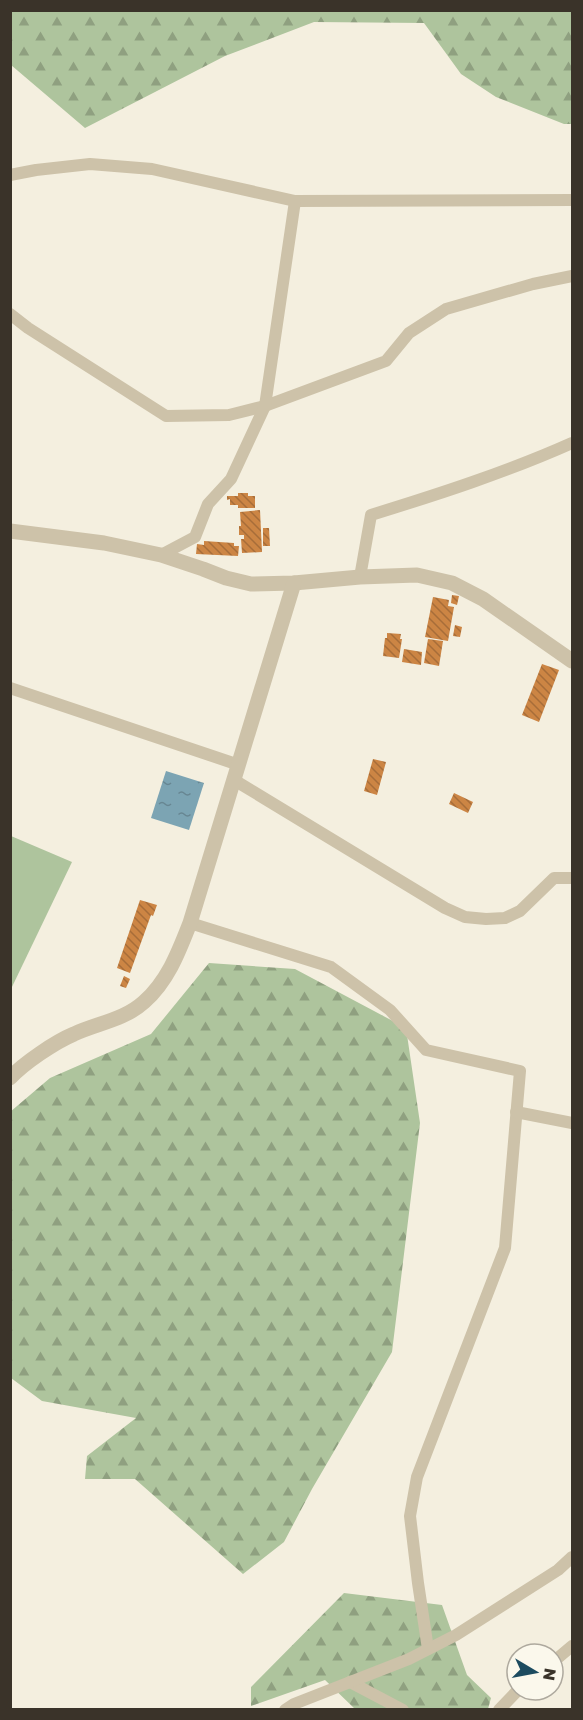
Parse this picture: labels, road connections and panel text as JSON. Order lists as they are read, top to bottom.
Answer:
{
  "north": "right"
}
